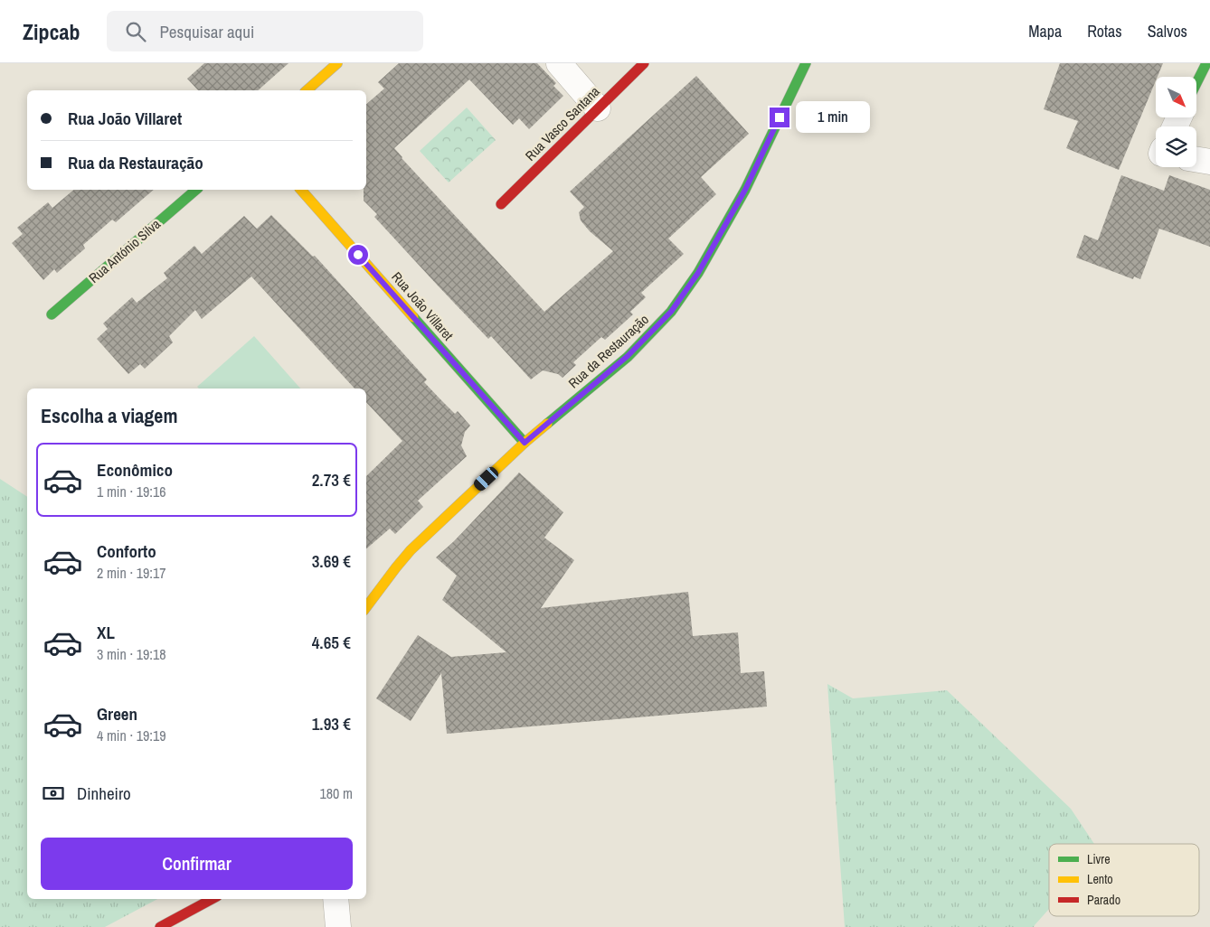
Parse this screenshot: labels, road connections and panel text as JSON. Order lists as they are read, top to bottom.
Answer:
{
  "streets": {
    "street": [
      "Rua Vasco Santana",
      "Rua António Silva",
      "Rua João Villaret",
      "Rua da Restauração"
    ]
  },
  "crossings": [
    ["Rua João Villaret", "Rua da Restauração"]
  ],
  "legend": ["Livre", "Lento", "Parado"],
  "north": "bottom right",
  "page": {
    "header": "Zipcab",
    "search": "Pesquisar aqui",
    "nav": ["Mapa", "Rotas", "Salvos"],
    "banner": ["Rua João Villaret", "Rua da Restauração"],
    "bubble": "1 min",
    "heading": "Escolha a viagem",
    "list": [
      {
        "name": "Econômico",
        "note": "1 min · 19:16",
        "value": "2.73 €"
      },
      {
        "name": "Conforto",
        "note": "2 min · 19:17",
        "value": "3.69 €"
      },
      {
        "name": "XL",
        "note": "3 min · 19:18",
        "value": "4.65 €"
      },
      {
        "name": "Green",
        "note": "4 min · 19:19",
        "value": "1.93 €"
      }
    ],
    "pay": ["Dinheiro", "180 m"],
    "buttons": "Confirmar"
  }
}
